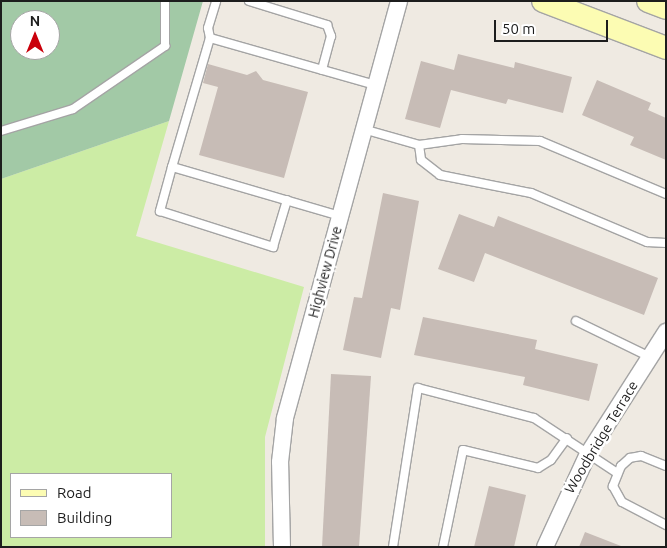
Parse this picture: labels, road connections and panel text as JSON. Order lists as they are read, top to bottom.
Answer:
{
  "streets": {
    "street": ["Highview Drive", "Woodbridge Terrace"]
  },
  "legend": ["Road", "Building"],
  "scale_bar": "50 m",
  "north": "top"
}
